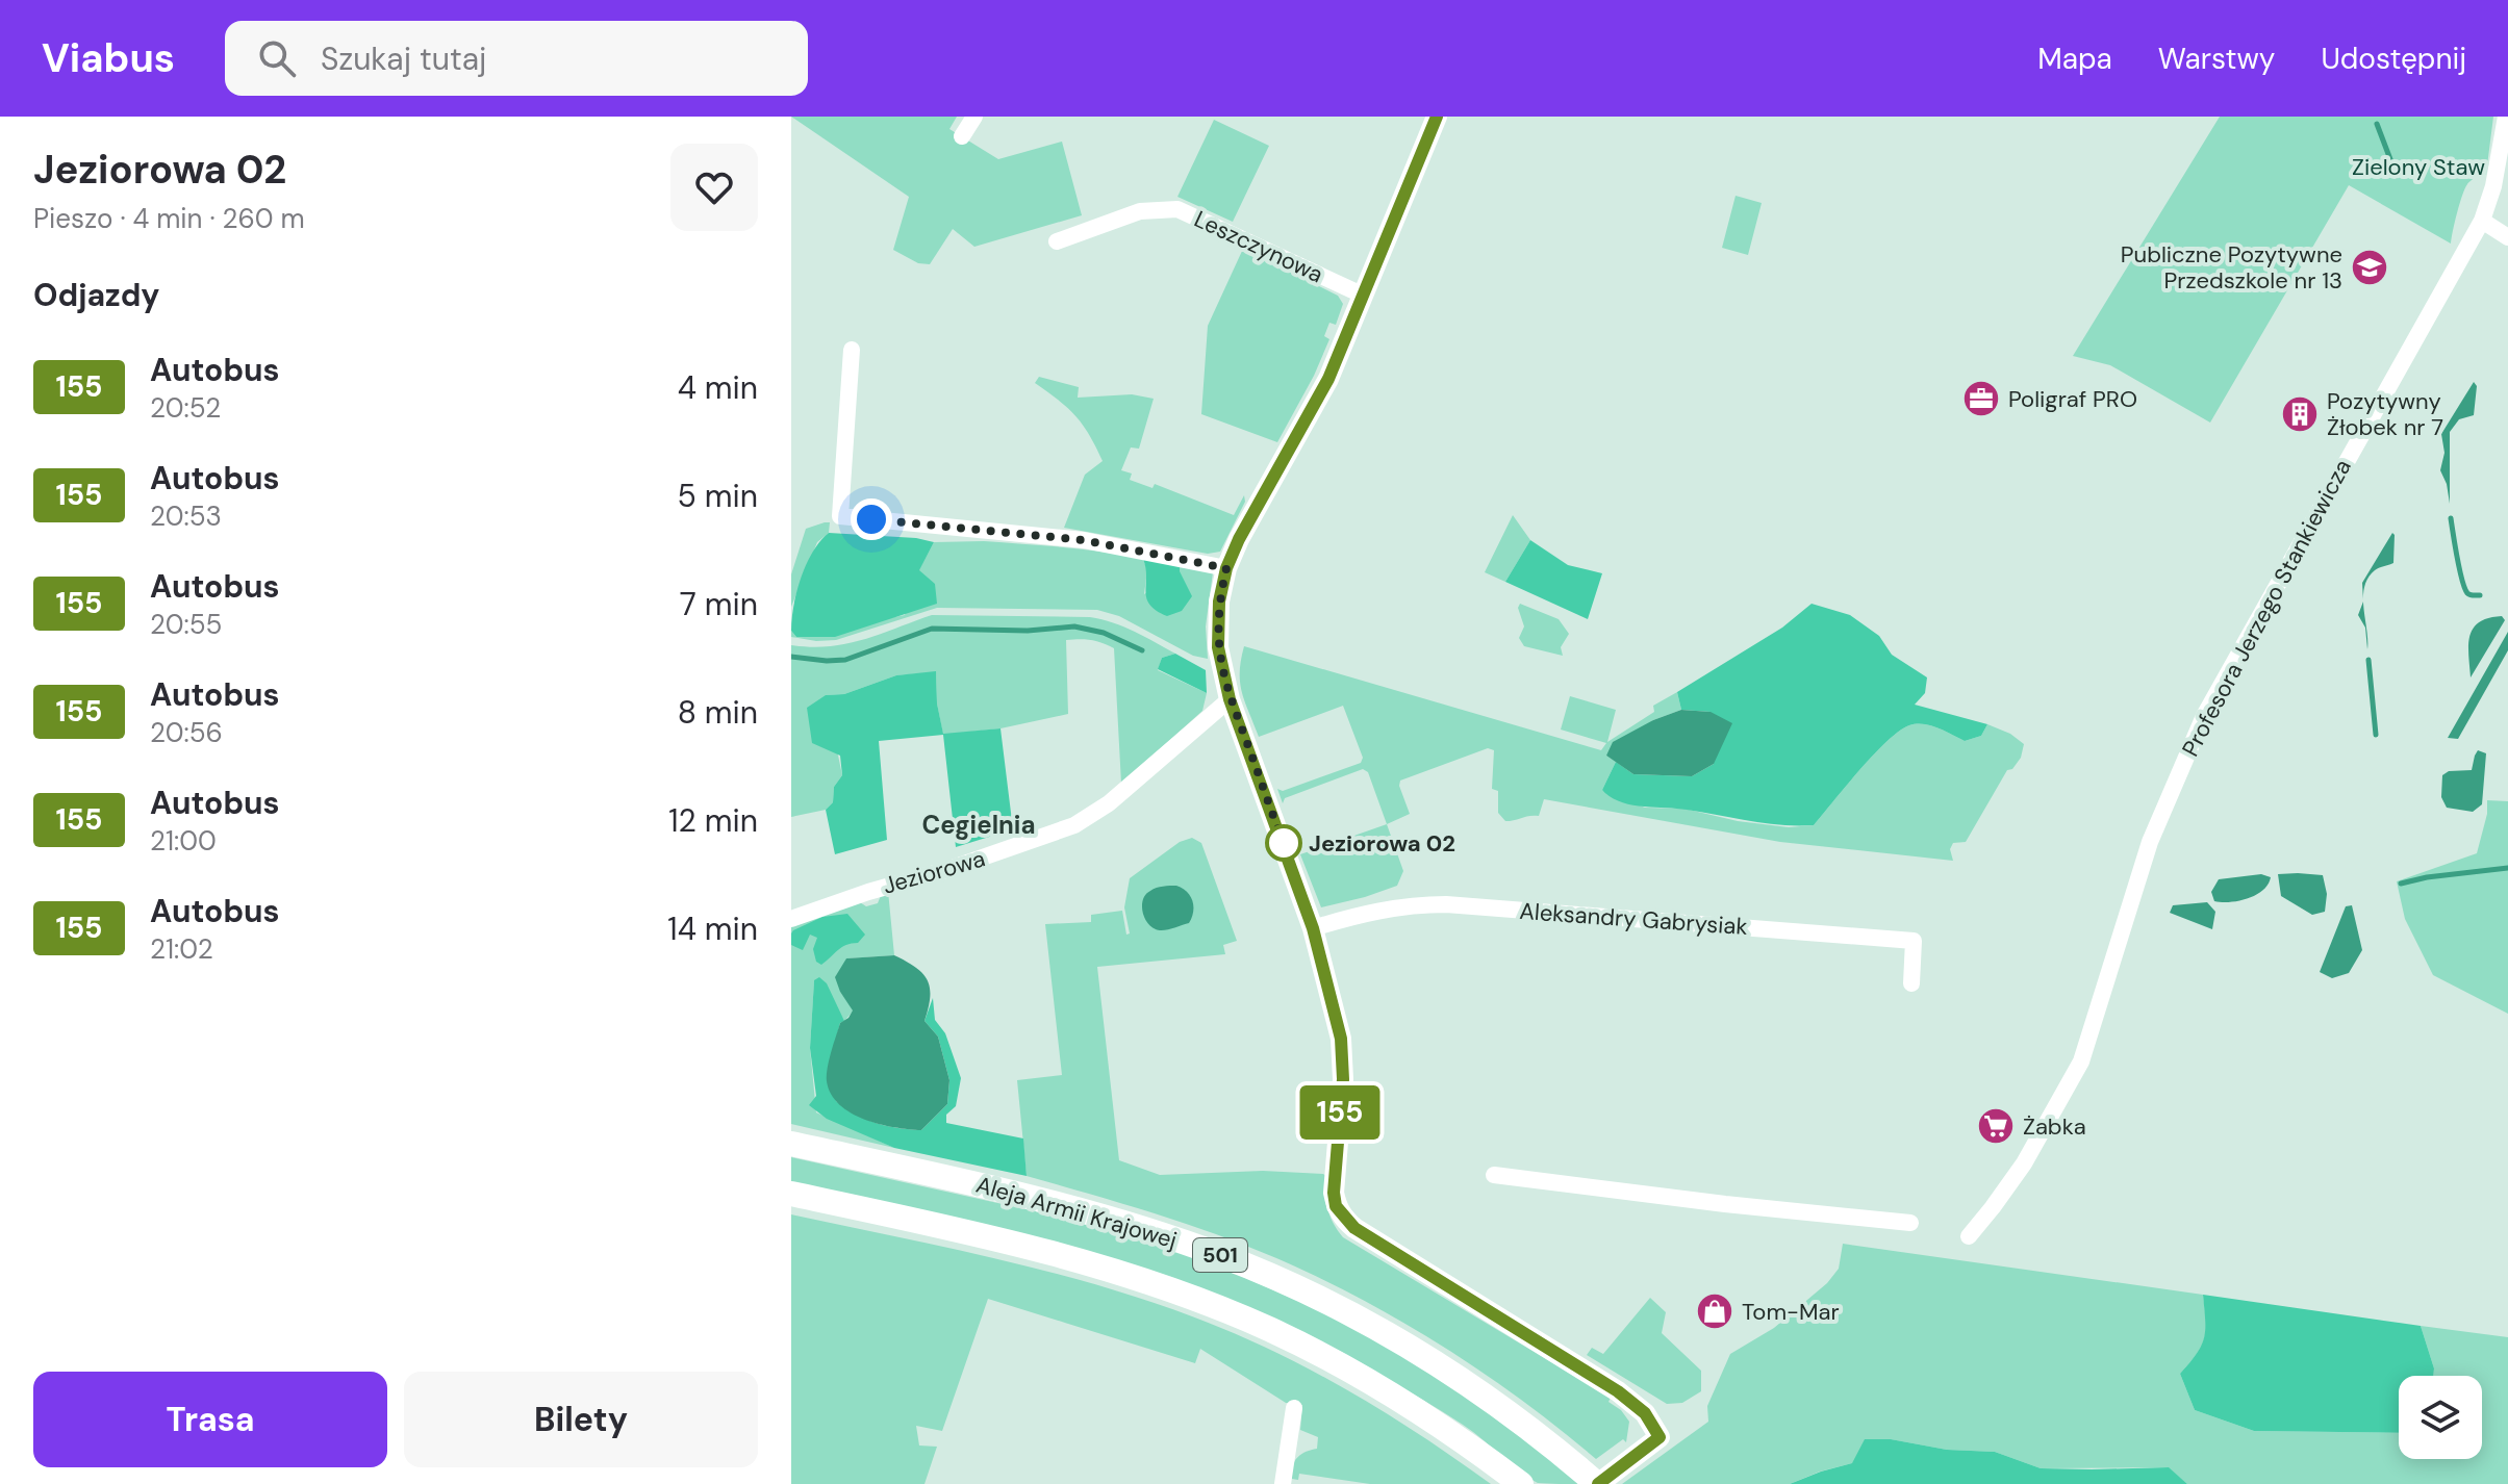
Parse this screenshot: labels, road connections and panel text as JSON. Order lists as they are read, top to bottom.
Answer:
{
  "streets": {
    "main road": ["Aleja Armii Krajowej", "501"],
    "street": [
      "Leszczynowa",
      "Profesora Jerzego Stankiewicza",
      "Jeziorowa",
      "Aleksandry Gabrysiak"
    ]
  },
  "districts": ["Cegielnia"],
  "parks": ["Zielony Staw"],
  "places": {
    "school or university": ["Publiczne Pozytywne Przedszkole nr 13"],
    "office": ["Poligraf PRO"],
    "building": ["Pozytywny Żłobek nr 7"],
    "other": ["Jeziorowa 02"],
    "supermarket": ["Żabka"],
    "shop": ["Tom-Mar"]
  },
  "lines": ["bus line 155"],
  "page": {
    "header": "Viabus",
    "search": "Szukaj tutaj",
    "nav": ["Mapa", "Warstwy", "Udostępnij"],
    "heading": [
      ["Jeziorowa 02", "Pieszo · 4 min · 260 m"],
      "Odjazdy"
    ],
    "on_map": "155",
    "list": [
      {
        "mark": "155",
        "name": "Autobus",
        "note": "20:52",
        "value": "4 min"
      },
      {
        "mark": "155",
        "name": "Autobus",
        "note": "20:53",
        "value": "5 min"
      },
      {
        "mark": "155",
        "name": "Autobus",
        "note": "20:55",
        "value": "7 min"
      },
      {
        "mark": "155",
        "name": "Autobus",
        "note": "20:56",
        "value": "8 min"
      },
      {
        "mark": "155",
        "name": "Autobus",
        "note": "21:00",
        "value": "12 min"
      },
      {
        "mark": "155",
        "name": "Autobus",
        "note": "21:02",
        "value": "14 min"
      }
    ],
    "buttons": ["Trasa", "Bilety"]
  }
}
